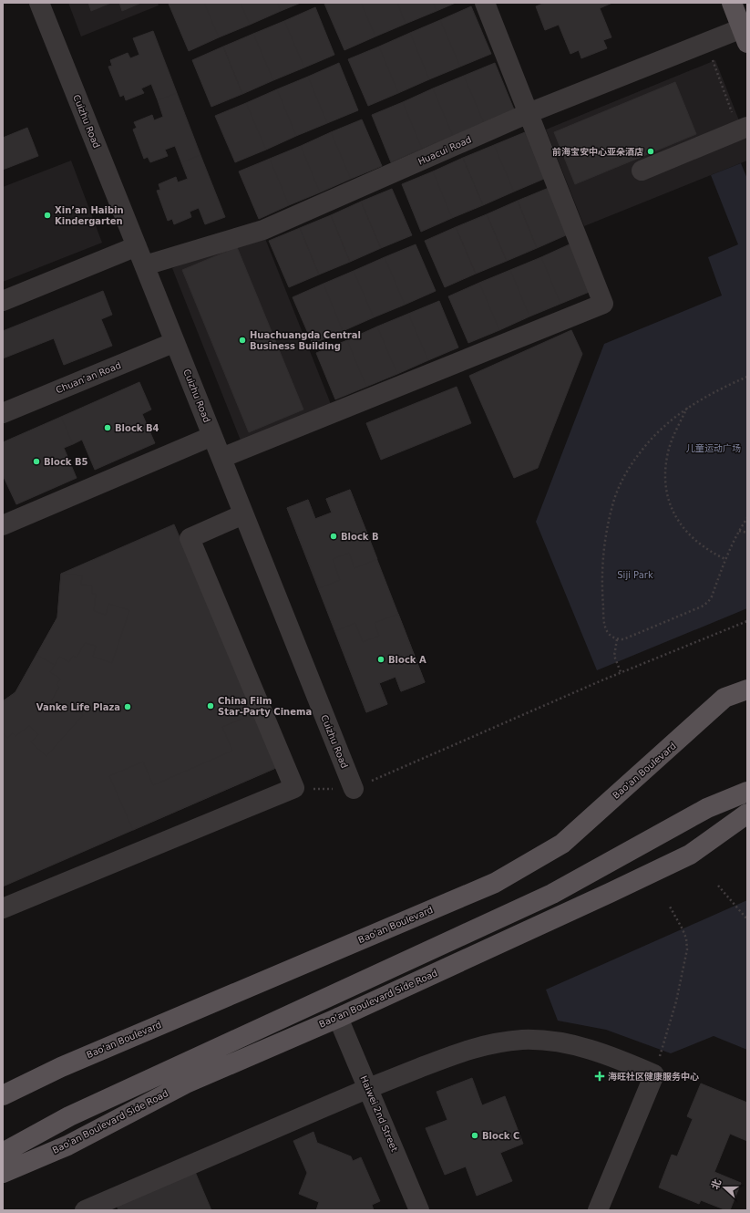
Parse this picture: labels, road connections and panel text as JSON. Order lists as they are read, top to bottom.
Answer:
{
  "streets": {
    "main road": ["Bao'an Boulevard", "Bao'an Boulevard Side Road"],
    "street": [
      "Cuizhu Road",
      "Huacui Road",
      "Chuan’an Road",
      "Haiwei 2nd Street"
    ]
  },
  "crossings": [
    ["Cuizhu Road", "Huacui Road"],
    ["Cuizhu Road", "Chuan’an Road"],
    ["Bao'an Boulevard Side Road", "Haiwei 2nd Street"]
  ],
  "parks": ["儿童运动广场", "Siji Park"],
  "places": {
    "other": [
      "前海宝安中心亚朵酒店",
      "Xin’an Haibin Kindergarten",
      "Huachuangda Central Business Building",
      "Block B4",
      "Block B5",
      "Block B",
      "Block A",
      "China Film Star-Party Cinema",
      "Vanke Life Plaza",
      "Block C"
    ],
    "health": ["海旺社区健康服务中心"]
  },
  "north": "left"
}
